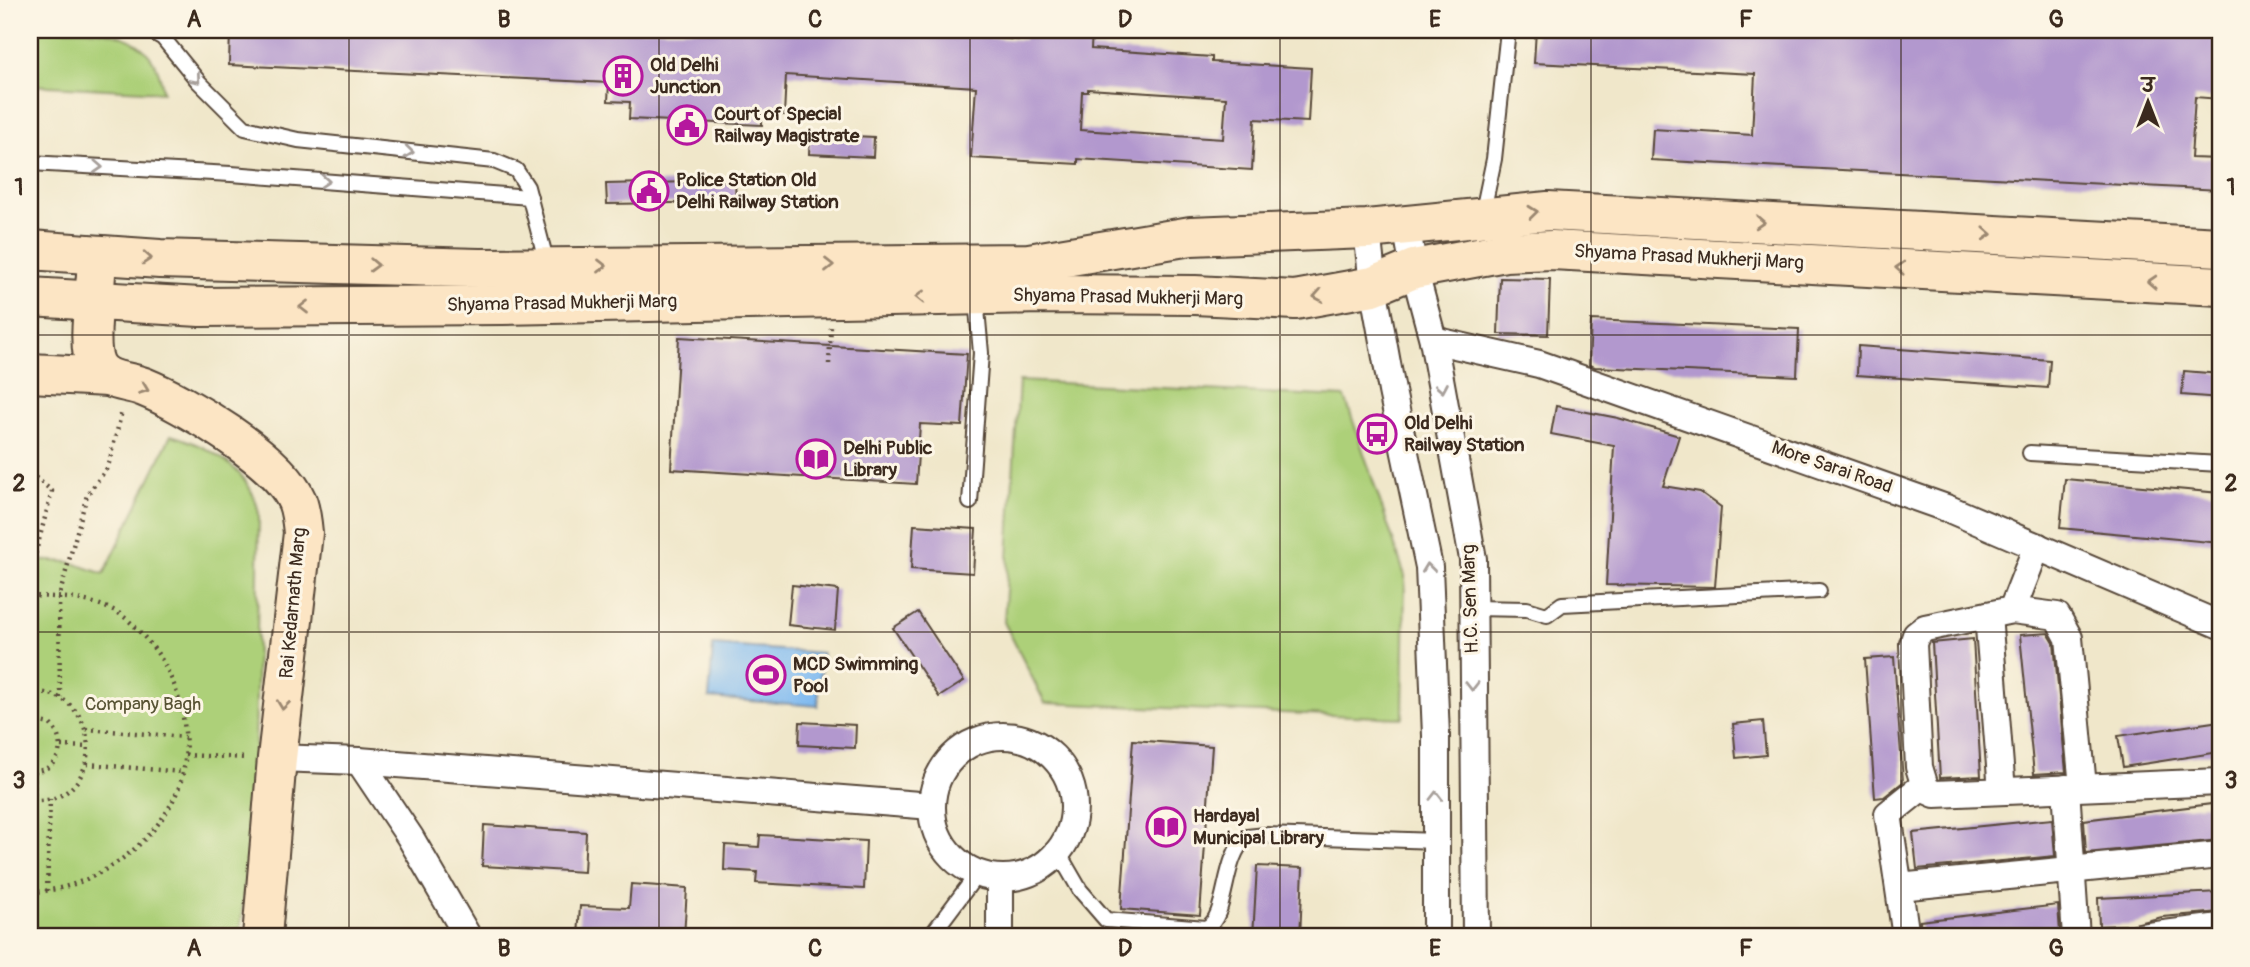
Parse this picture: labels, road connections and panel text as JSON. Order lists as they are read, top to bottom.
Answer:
{
  "streets": {
    "main road": ["Shyama Prasad Mukherji Marg", "Rai Kedarnath Marg"],
    "street": ["More Sarai Road", "H.C. Sen Marg"]
  },
  "crossings": [
    ["Shyama Prasad Mukherji Marg", "H.C. Sen Marg"],
    ["More Sarai Road", "H.C. Sen Marg"]
  ],
  "one_way": ["Rai Kedarnath Marg"],
  "parks": ["Company Bagh"],
  "places": {
    "building": ["Old Delhi Junction"],
    "public building": ["Court of Special Railway Magistrate", "Police Station Old Delhi Railway Station"],
    "bus stop": ["Old Delhi Railway Station"],
    "library": ["Delhi Public Library", "Hardayal Municipal Library"],
    "sports": ["MCD Swimming Pool"]
  },
  "north": "top",
  "grid": {
    "columns": [
      "A",
      "B",
      "C",
      "D",
      "E",
      "F",
      "G"
    ],
    "rows": ["1", "2", "3"]
  }
}
